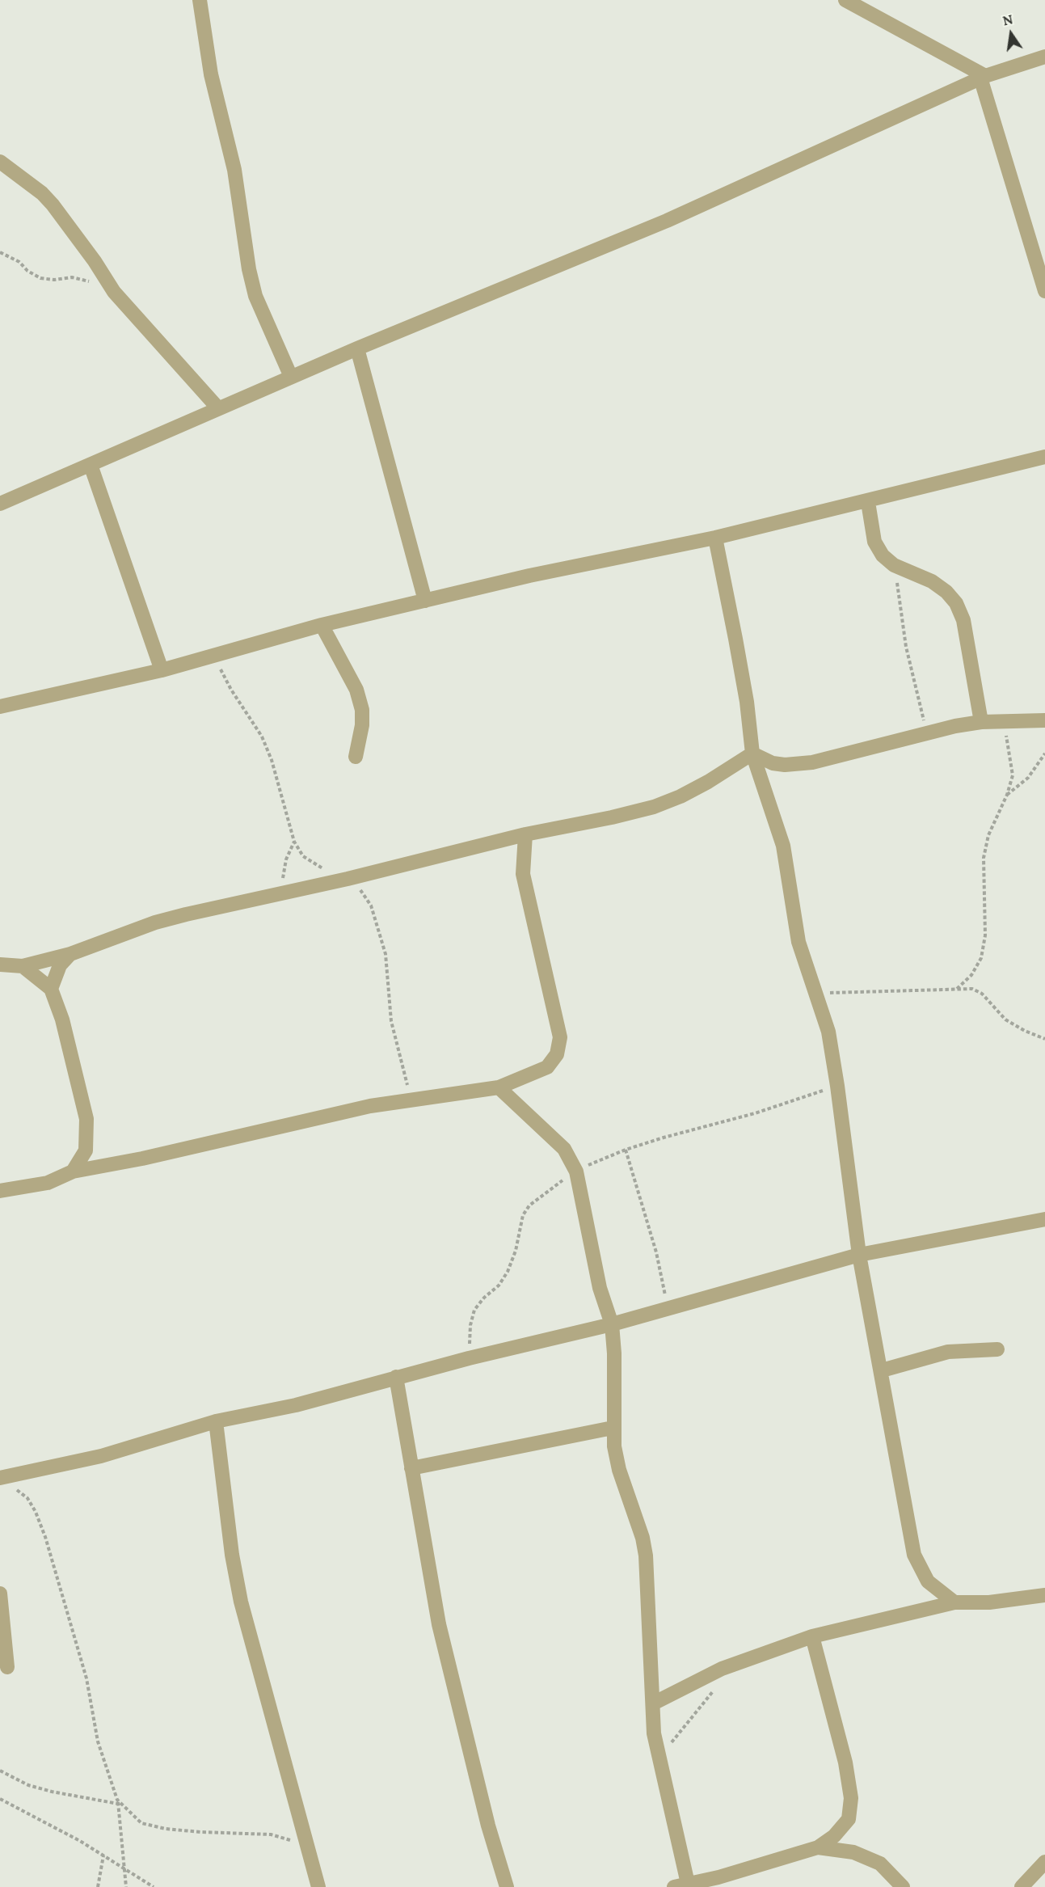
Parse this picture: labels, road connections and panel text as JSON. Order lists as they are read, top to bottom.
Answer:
{
  "north": "top"
}
